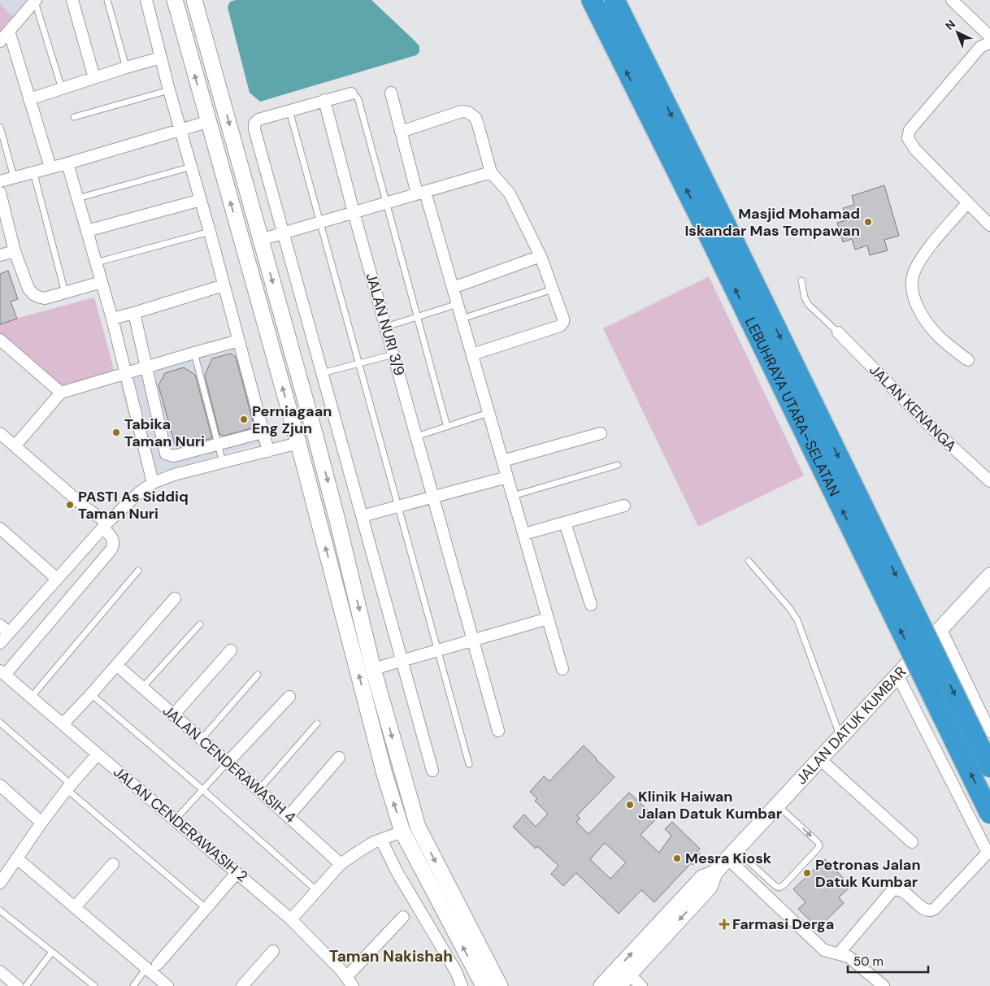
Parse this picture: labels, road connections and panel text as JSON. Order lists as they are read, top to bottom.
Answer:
{
  "streets": {
    "highway": ["LEBUHRAYA UTARA–SELATAN"],
    "main road": ["JALAN DATUK KUMBAR"],
    "street": [
      "JALAN NURI 3/9",
      "JALAN KENANGA",
      "JALAN CENDERAWASIH 4",
      "JALAN CENDERAWASIH 2"
    ]
  },
  "districts": ["Taman Nakishah"],
  "places": {
    "other": [
      "Masjid Mohamad Iskandar Mas Tempawan",
      "Perniagaan Eng Zjun",
      "Tabika Taman Nuri",
      "PASTI As Siddiq Taman Nuri",
      "Klinik Haiwan Jalan Datuk Kumbar",
      "Mesra Kiosk",
      "Petronas Jalan Datuk Kumbar"
    ],
    "health": ["Farmasi Derga"]
  },
  "scale_bar": "50 m",
  "north": "top left"
}
